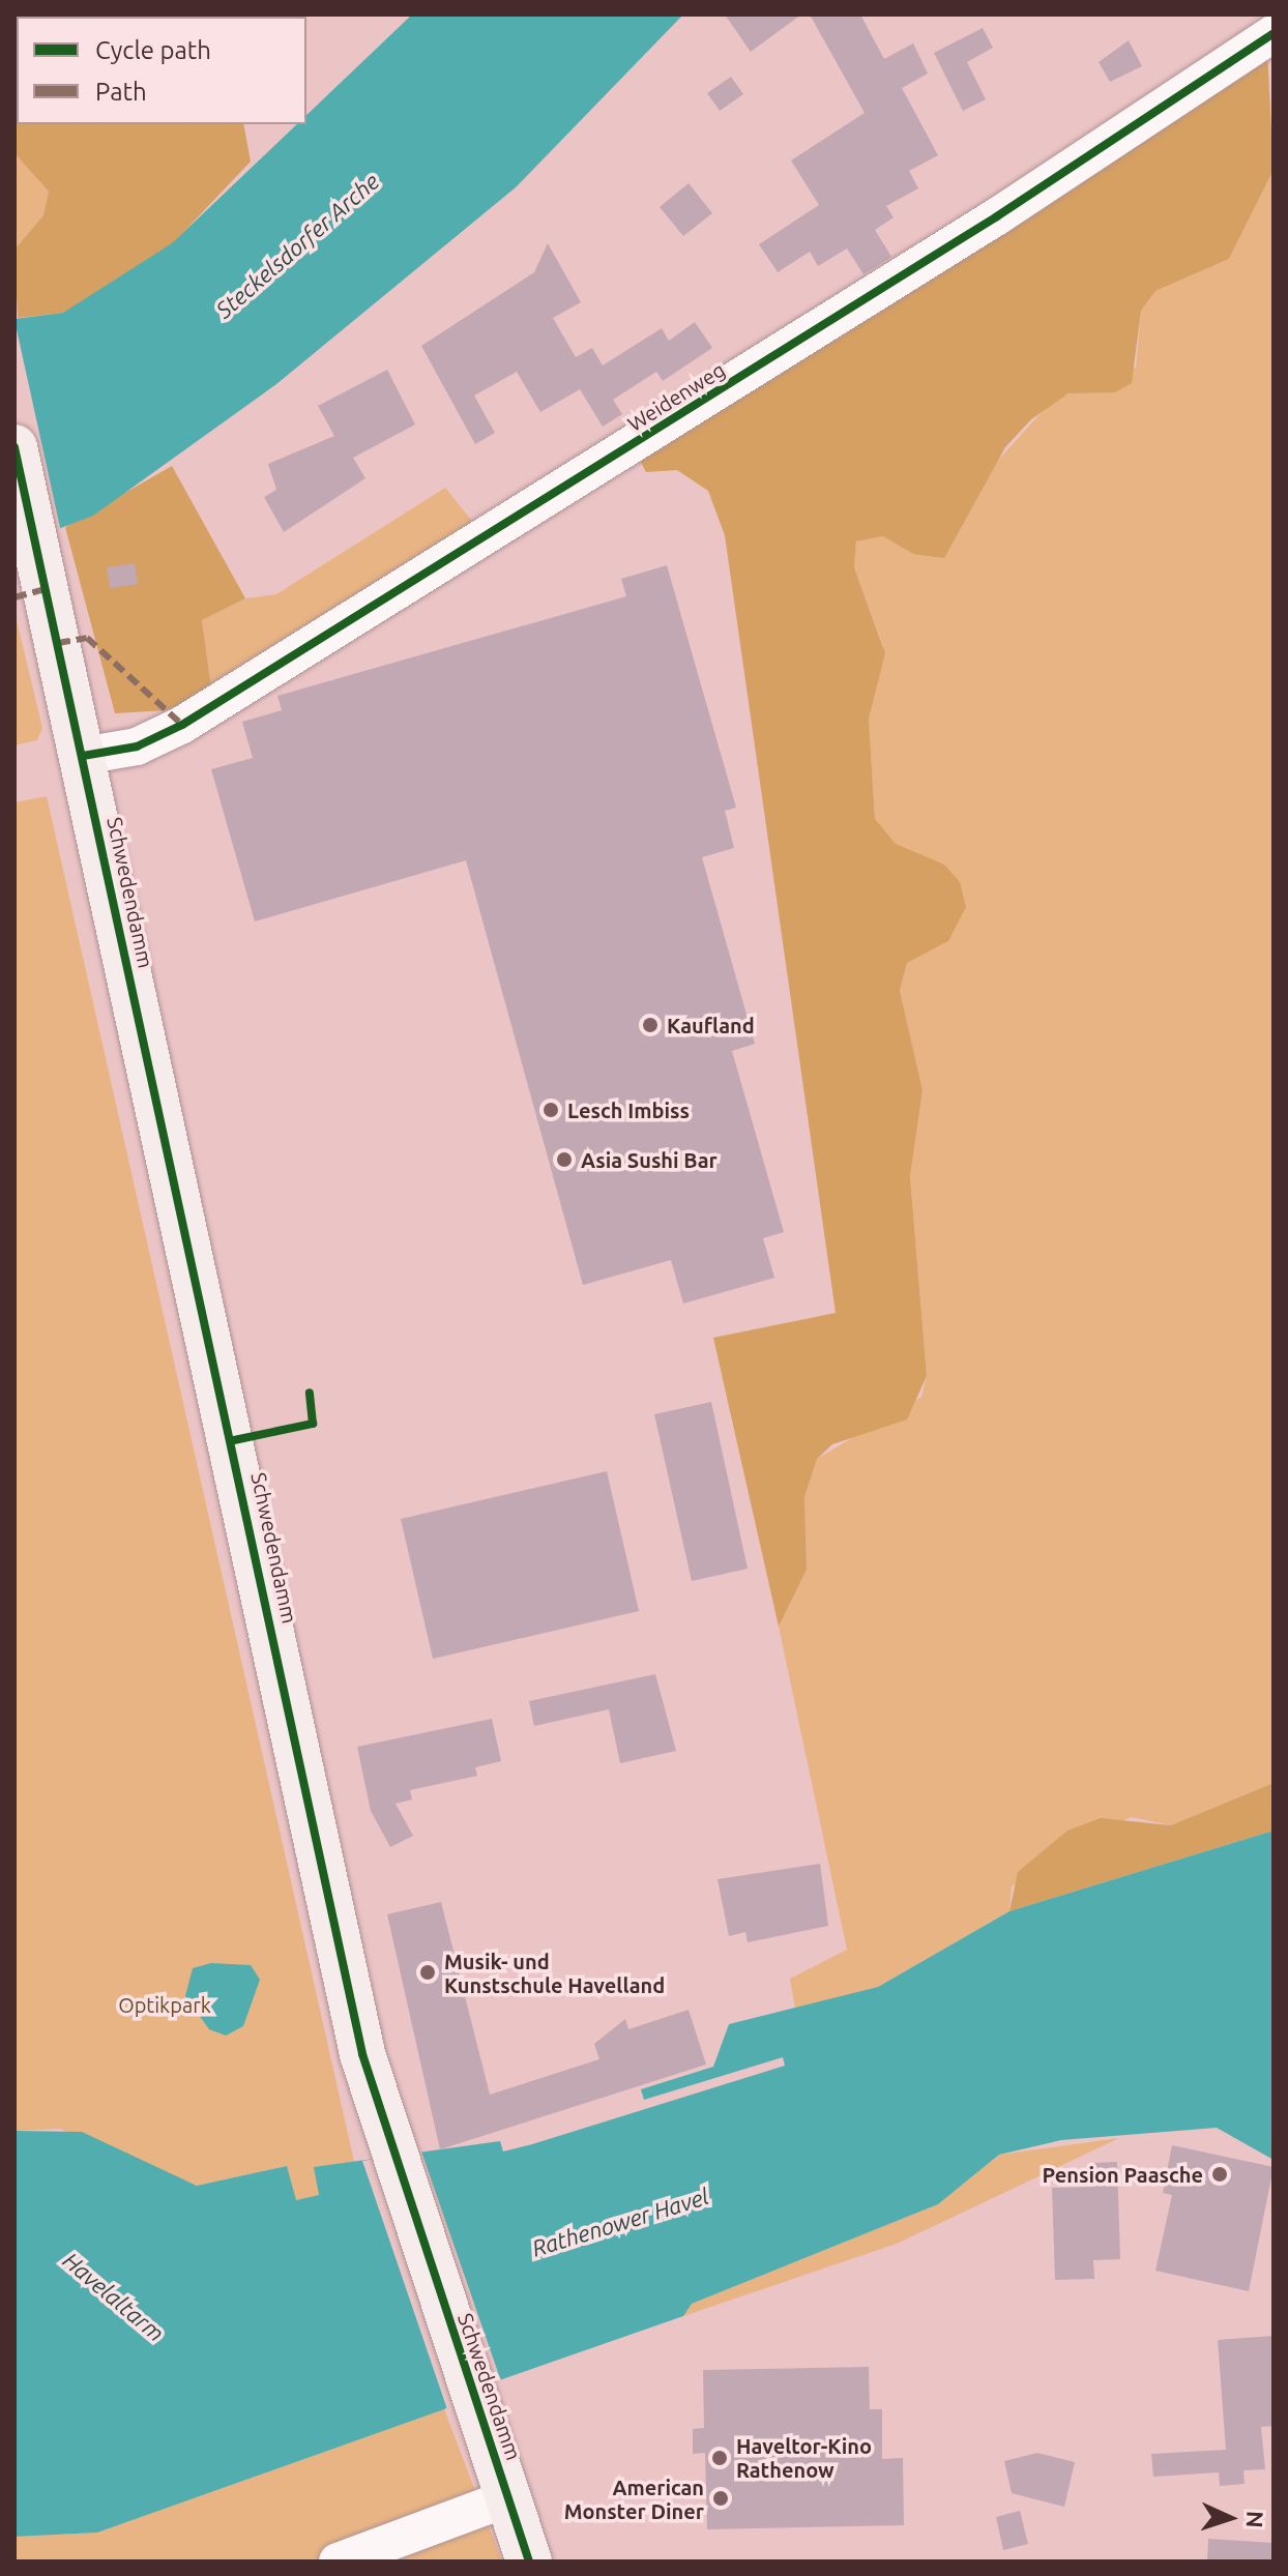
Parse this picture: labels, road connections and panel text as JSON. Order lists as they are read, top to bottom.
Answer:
{
  "streets": {
    "main road": ["Schwedendamm"],
    "street": ["Weidenweg"]
  },
  "crossings": [
    ["Weidenweg", "Schwedendamm"]
  ],
  "water": ["Steckelsdorfer Arche", "Rathenower Havel", "Havelaltarm"],
  "parks": ["Optikpark"],
  "places": [
    "Kaufland",
    "Lesch Imbiss",
    "Asia Sushi Bar",
    "Musik- und Kunstschule Havelland",
    "Pension Paasche",
    "Haveltor-Kino Rathenow",
    "American Monster Diner"
  ],
  "legend": ["Cycle path", "Path"],
  "north": "right"
}
